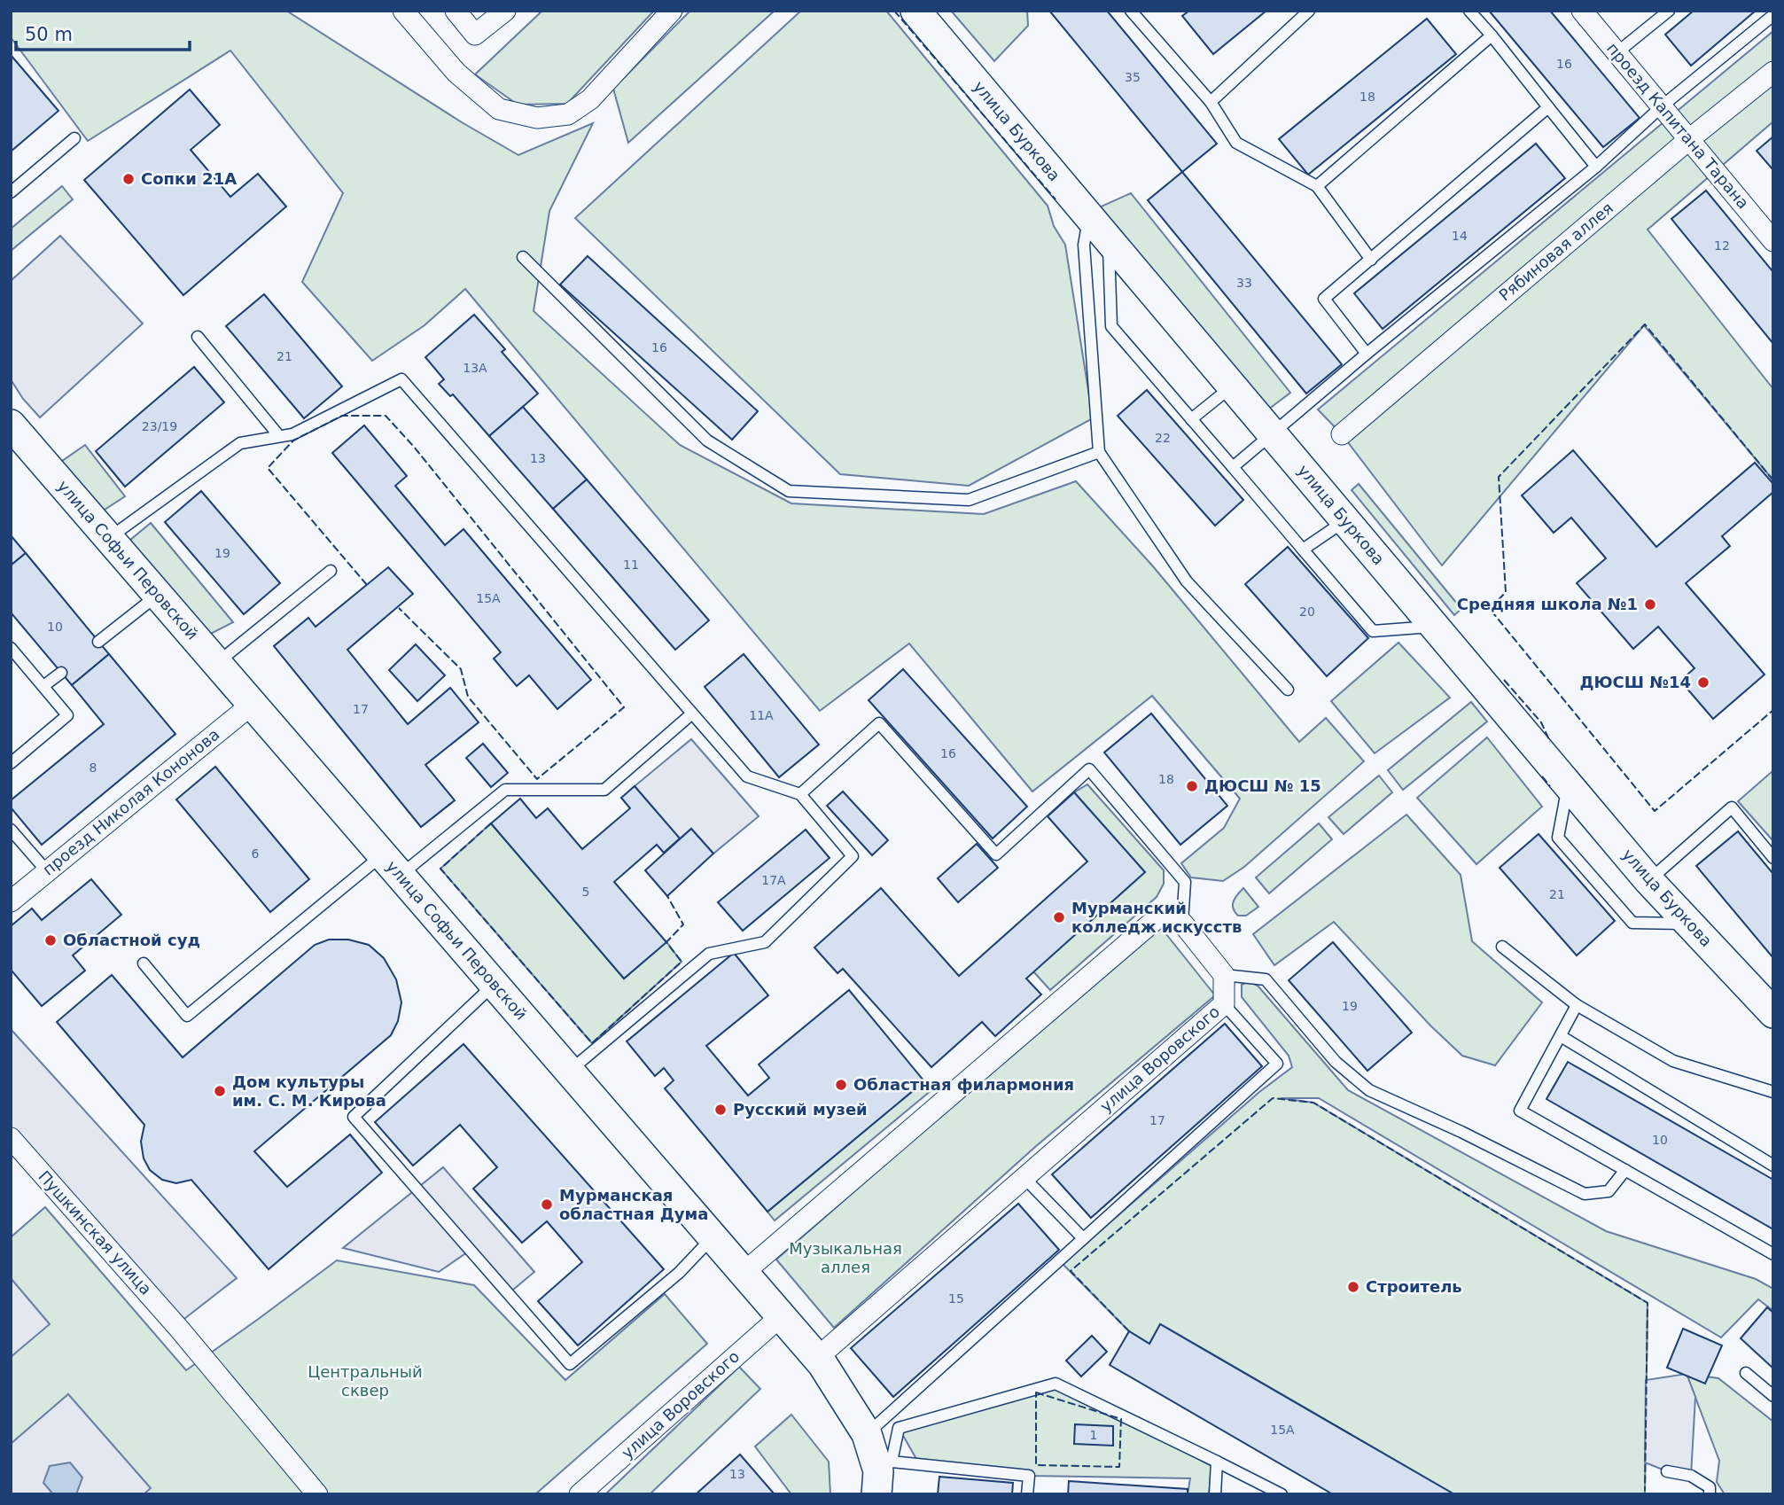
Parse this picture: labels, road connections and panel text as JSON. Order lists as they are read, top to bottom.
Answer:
{
  "streets": {
    "street": [
      "проезд Капитана Тарана",
      "улица Буркова",
      "Рябиновая аллея",
      "улица Софьи Перовской",
      "проезд Николая Кононова",
      "улица Воровского",
      "Пушкинская улица"
    ]
  },
  "crossings": [
    ["проезд Капитана Тарана", "Рябиновая аллея"],
    ["улица Софьи Перовской", "проезд Николая Кононова"],
    ["улица Софьи Перовской", "улица Воровского"]
  ],
  "parks": ["Музыкальная аллея", "Центральный сквер"],
  "places": [
    "Сопки 21А",
    "Средняя школа №1",
    "ДЮСШ №14",
    "ДЮСШ № 15",
    "Мурманский колледж искусств",
    "Областной суд",
    "Областная филармония",
    "Дом культуры им. С. М. Кирова",
    "Русский музей",
    "Мурманская областная Дума",
    "Строитель"
  ],
  "house_numbers": [
    "16",
    "35",
    "18",
    "14",
    "12",
    "33",
    "16",
    "21",
    "13А",
    "23/19",
    "22",
    "13",
    "19",
    "11",
    "15А",
    "20",
    "10",
    "17",
    "11А",
    "16",
    "8",
    "18",
    "6",
    "17А",
    "5",
    "21",
    "19",
    "17",
    "10",
    "15",
    "15А",
    "1",
    "13"
  ],
  "scale_bar": "50 m"
}
